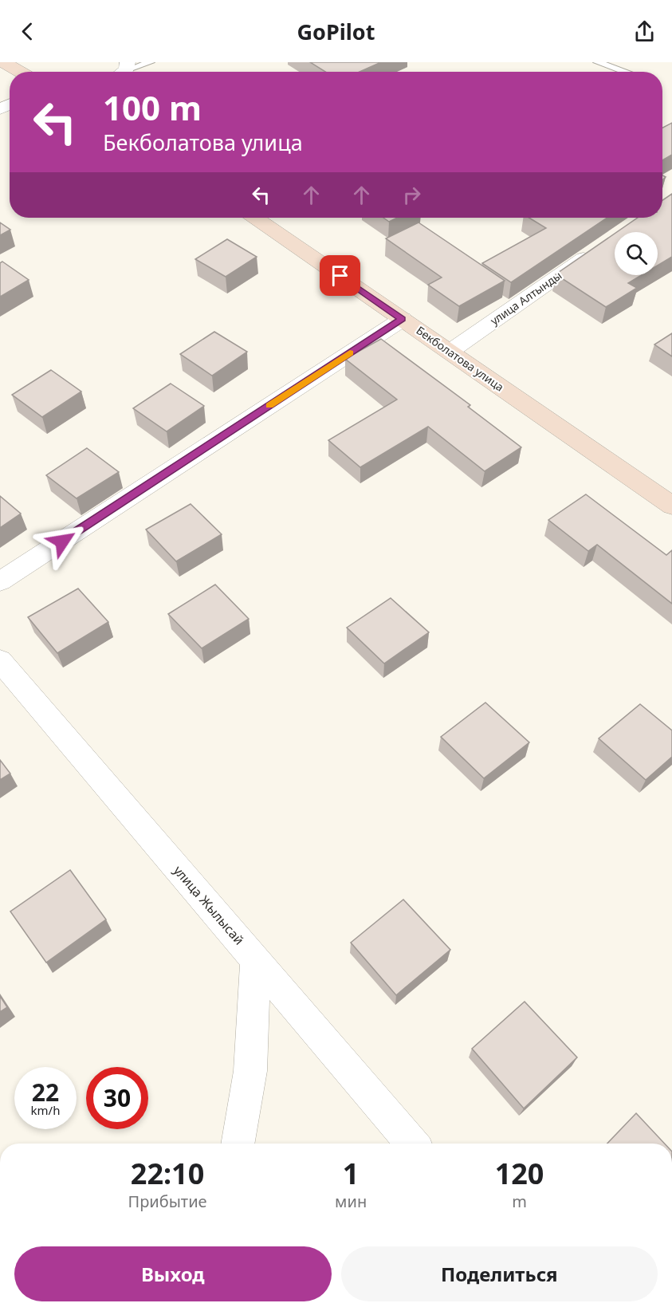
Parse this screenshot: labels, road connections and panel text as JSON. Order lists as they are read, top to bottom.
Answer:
{
  "streets": {
    "street": ["улица Алтынды", "Бекболатова улица", "улица Жылысай"]
  },
  "crossings": [
    ["улица Алтынды", "Бекболатова улица"]
  ],
  "page": {
    "header": "GoPilot",
    "turn": ["100 m", "Бекболатова улица"],
    "speed": "22 km/h",
    "limit": "30",
    "eta": [
      "22:10",
      "Прибытие",
      "1",
      "мин",
      "120",
      "m"
    ],
    "buttons": ["Выход", "Поделиться"]
  }
}
